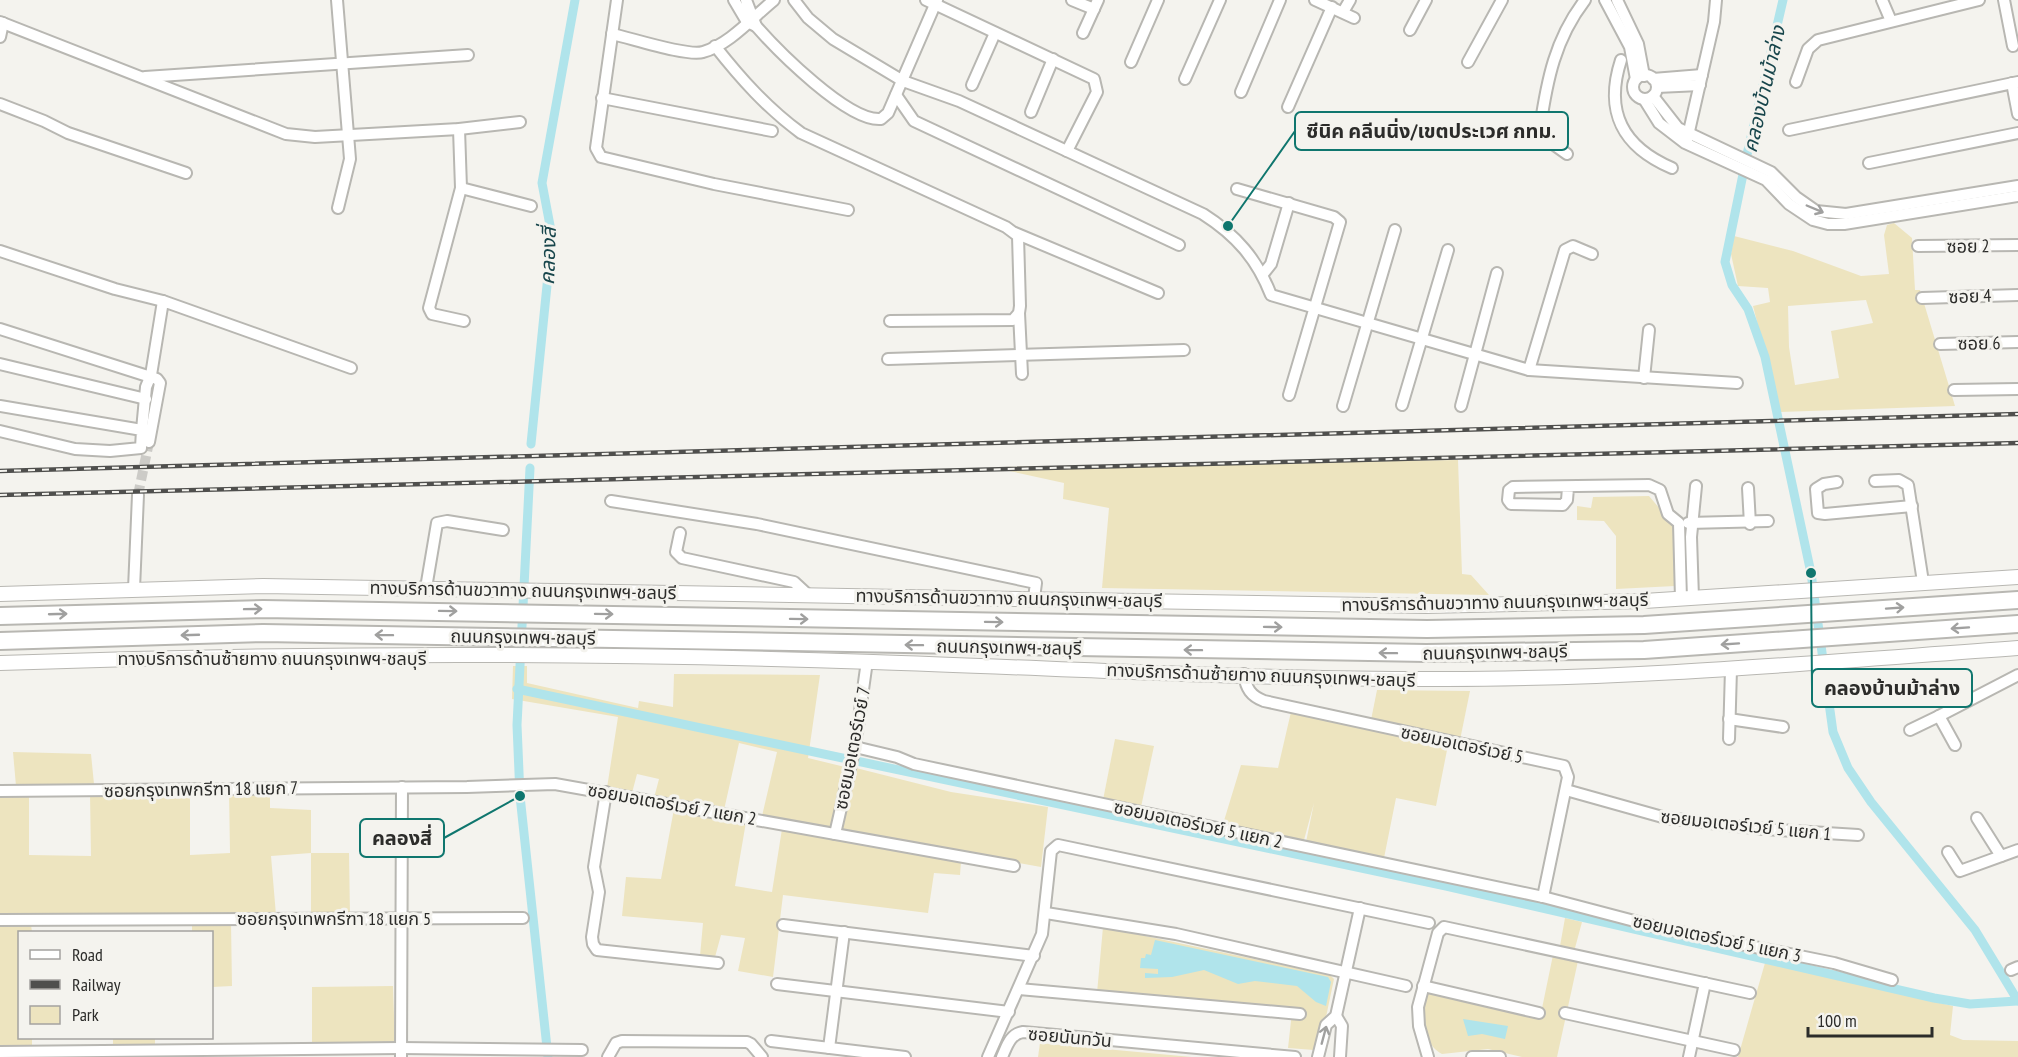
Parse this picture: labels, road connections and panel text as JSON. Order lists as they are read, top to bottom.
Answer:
{
  "streets": {
    "highway": ["ถนนกรุงเทพฯ-ชลบุรี"],
    "main road": ["ทางบริการด้านขวาทาง ถนนกรุงเทพฯ-ชลบุรี", "ทางบริการด้านซ้ายทาง ถนนกรุงเทพฯ-ชลบุรี"],
    "street": [
      "ซอย 2",
      "ซอย 4",
      "ซอย 6",
      "ซอยมอเตอร์เวย์ 5",
      "ซอยมอเตอร์เวย์ 7",
      "ซอยกรุงเทพกรีฑา 18 แยก 7",
      "ซอยมอเตอร์เวย์ 7 แยก 2",
      "ซอยมอเตอร์เวย์ 5 แยก 2",
      "ซอยมอเตอร์เวย์ 5 แยก 1",
      "ซอยกรุงเทพกรีฑา 18 แยก 5",
      "ซอยมอเตอร์เวย์ 5 แยก 3",
      "ซอยนันทวัน"
    ]
  },
  "crossings": [
    ["ทางบริการด้านซ้ายทาง ถนนกรุงเทพฯ-ชลบุรี", "ซอยมอเตอร์เวย์ 5"],
    ["ทางบริการด้านซ้ายทาง ถนนกรุงเทพฯ-ชลบุรี", "ซอยมอเตอร์เวย์ 7"],
    ["ซอยมอเตอร์เวย์ 5", "ซอยมอเตอร์เวย์ 5 แยก 2"],
    ["ซอยมอเตอร์เวย์ 5", "ซอยมอเตอร์เวย์ 5 แยก 1"],
    ["ซอยมอเตอร์เวย์ 5", "ซอยมอเตอร์เวย์ 5 แยก 3"],
    ["ซอยมอเตอร์เวย์ 7", "ซอยมอเตอร์เวย์ 7 แยก 2"],
    ["ซอยมอเตอร์เวย์ 7", "ซอยมอเตอร์เวย์ 5 แยก 2"],
    ["ซอยกรุงเทพกรีฑา 18 แยก 7", "ซอยมอเตอร์เวย์ 7 แยก 2"],
    ["ซอยมอเตอร์เวย์ 5 แยก 2", "ซอยมอเตอร์เวย์ 5 แยก 3"]
  ],
  "water": ["คลองบ้านม้าล่าง", "คลองสี่"],
  "places": ["ซีนิค คลีนนิ่ง/เขตประเวศ กทม.", "คลองบ้านม้าล่าง", "คลองสี่"],
  "legend": ["Road", "Railway", "Park"],
  "scale_bar": "100 m"
}
